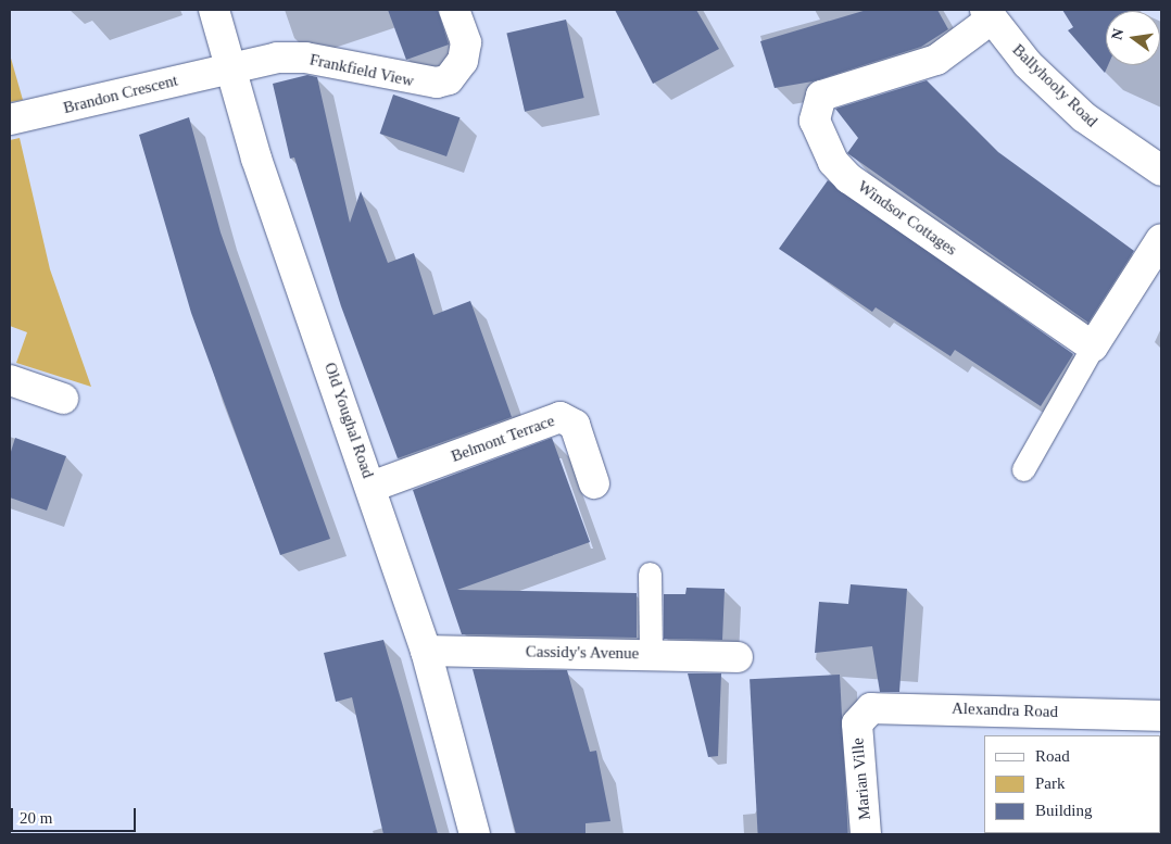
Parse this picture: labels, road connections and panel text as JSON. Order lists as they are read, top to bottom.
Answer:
{
  "streets": {
    "street": [
      "Frankfield View",
      "Ballyhooly Road",
      "Brandon Crescent",
      "Windsor Cottages",
      "Old Youghal Road",
      "Belmont Terrace",
      "Cassidy's Avenue",
      "Alexandra Road",
      "Marian Ville"
    ]
  },
  "crossings": [
    ["Frankfield View", "Brandon Crescent"],
    ["Frankfield View", "Old Youghal Road"],
    ["Ballyhooly Road", "Windsor Cottages"],
    ["Brandon Crescent", "Old Youghal Road"],
    ["Old Youghal Road", "Belmont Terrace"],
    ["Old Youghal Road", "Cassidy's Avenue"],
    ["Alexandra Road", "Marian Ville"]
  ],
  "legend": ["Road", "Park", "Building"],
  "scale_bar": "20 m",
  "north": "left"
}
